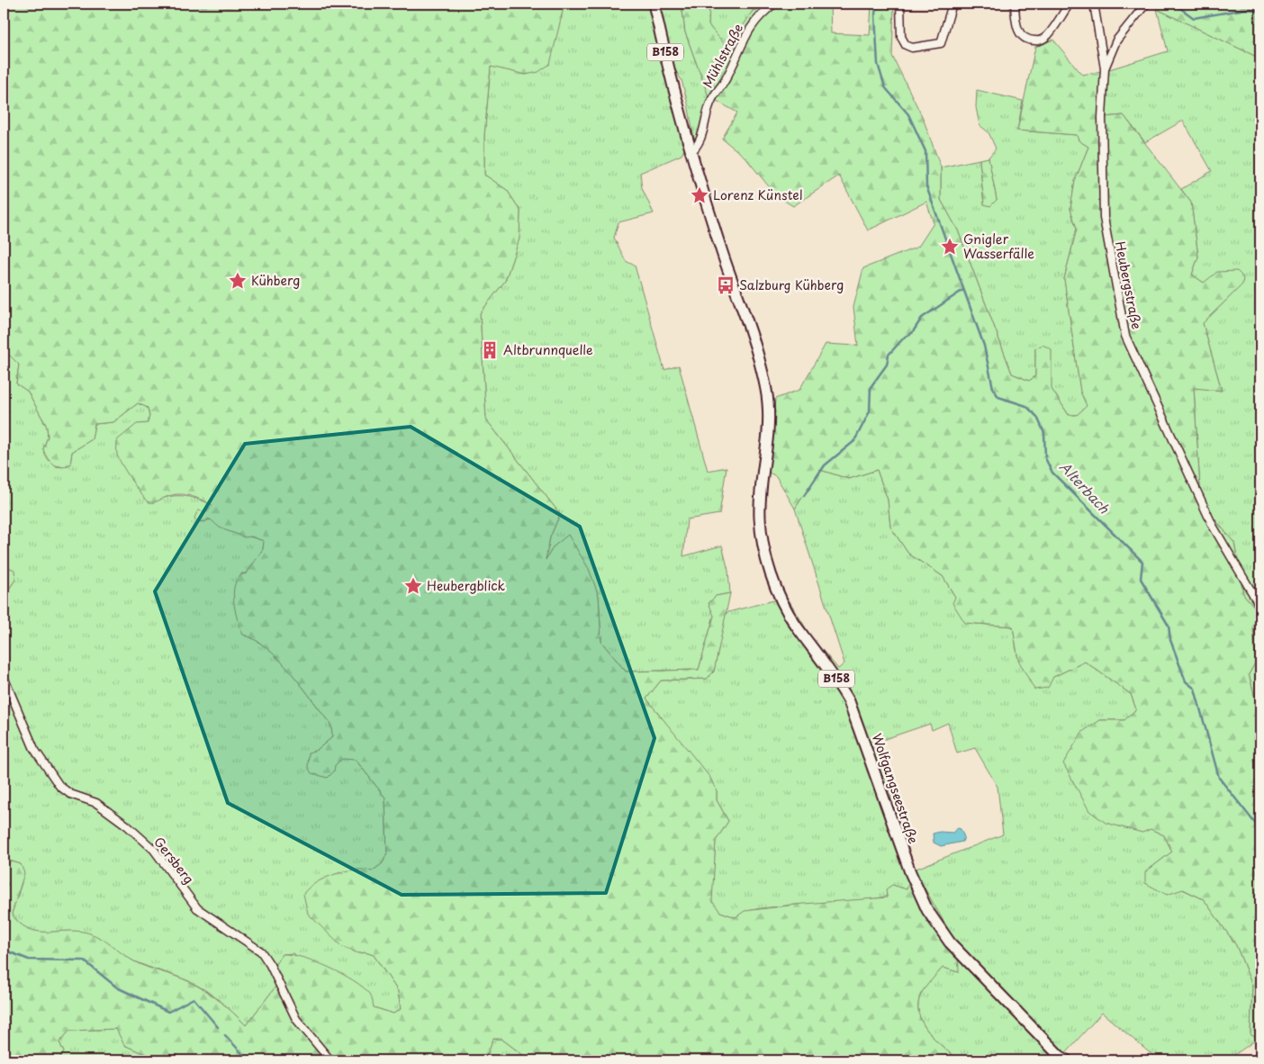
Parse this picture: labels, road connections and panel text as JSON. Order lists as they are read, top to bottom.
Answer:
{
  "streets": {
    "main road": ["B158", "Wolfgangseestraße"],
    "street": ["Mühlstraße", "Heubergstraße", "Gersberg"]
  },
  "crossings": [
    ["B158", "Mühlstraße"],
    ["B158", "Wolfgangseestraße"],
    ["Mühlstraße", "Wolfgangseestraße"]
  ],
  "water": ["Alterbach"],
  "places": {
    "place": [
      "Lorenz Künstel",
      "Gnigler Wasserfälle",
      "Kühberg",
      "Heubergblick"
    ],
    "bus stop": ["Salzburg Kühberg"],
    "building": ["Altbrunnquelle"]
  }
}
